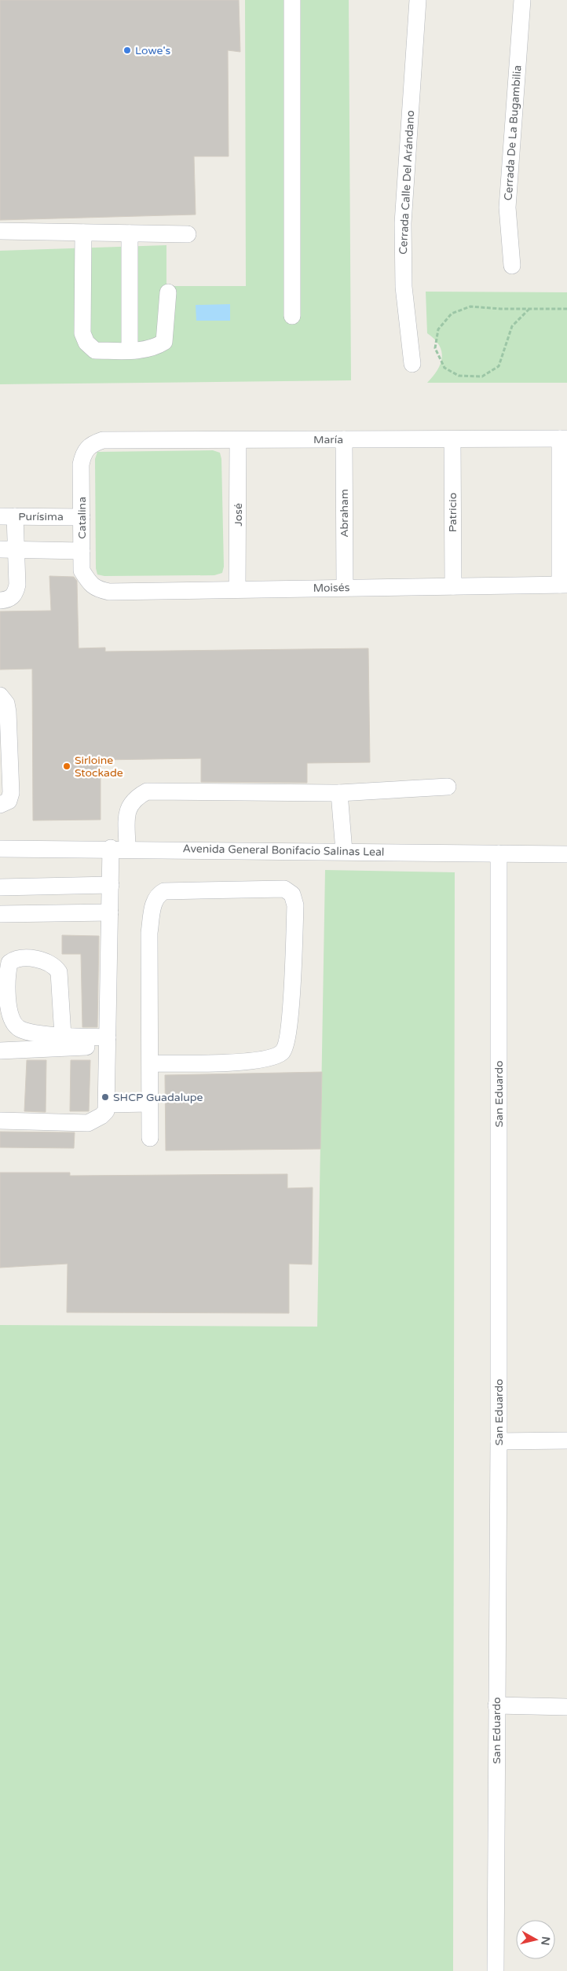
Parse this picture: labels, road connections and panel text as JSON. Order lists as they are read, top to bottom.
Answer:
{
  "streets": {
    "street": [
      "Cerrada De La Bugambilia",
      "Cerrada Calle Del Arándano",
      "María",
      "Patricio",
      "Abraham",
      "José",
      "Purísima",
      "Catalina",
      "Moisés",
      "Avenida General Bonifacio Salinas Leal",
      "San Eduardo"
    ]
  },
  "crossings": [
    ["María", "Patricio"],
    ["María", "Abraham"],
    ["María", "José"],
    ["María", "Catalina"],
    ["Patricio", "Moisés"],
    ["Abraham", "Moisés"],
    ["José", "Moisés"],
    ["Purísima", "Catalina"],
    ["Catalina", "Moisés"],
    ["Avenida General Bonifacio Salinas Leal", "San Eduardo"]
  ],
  "places": ["Lowe's", "Sirloine Stockade", "SHCP Guadalupe"],
  "north": "right"
}
